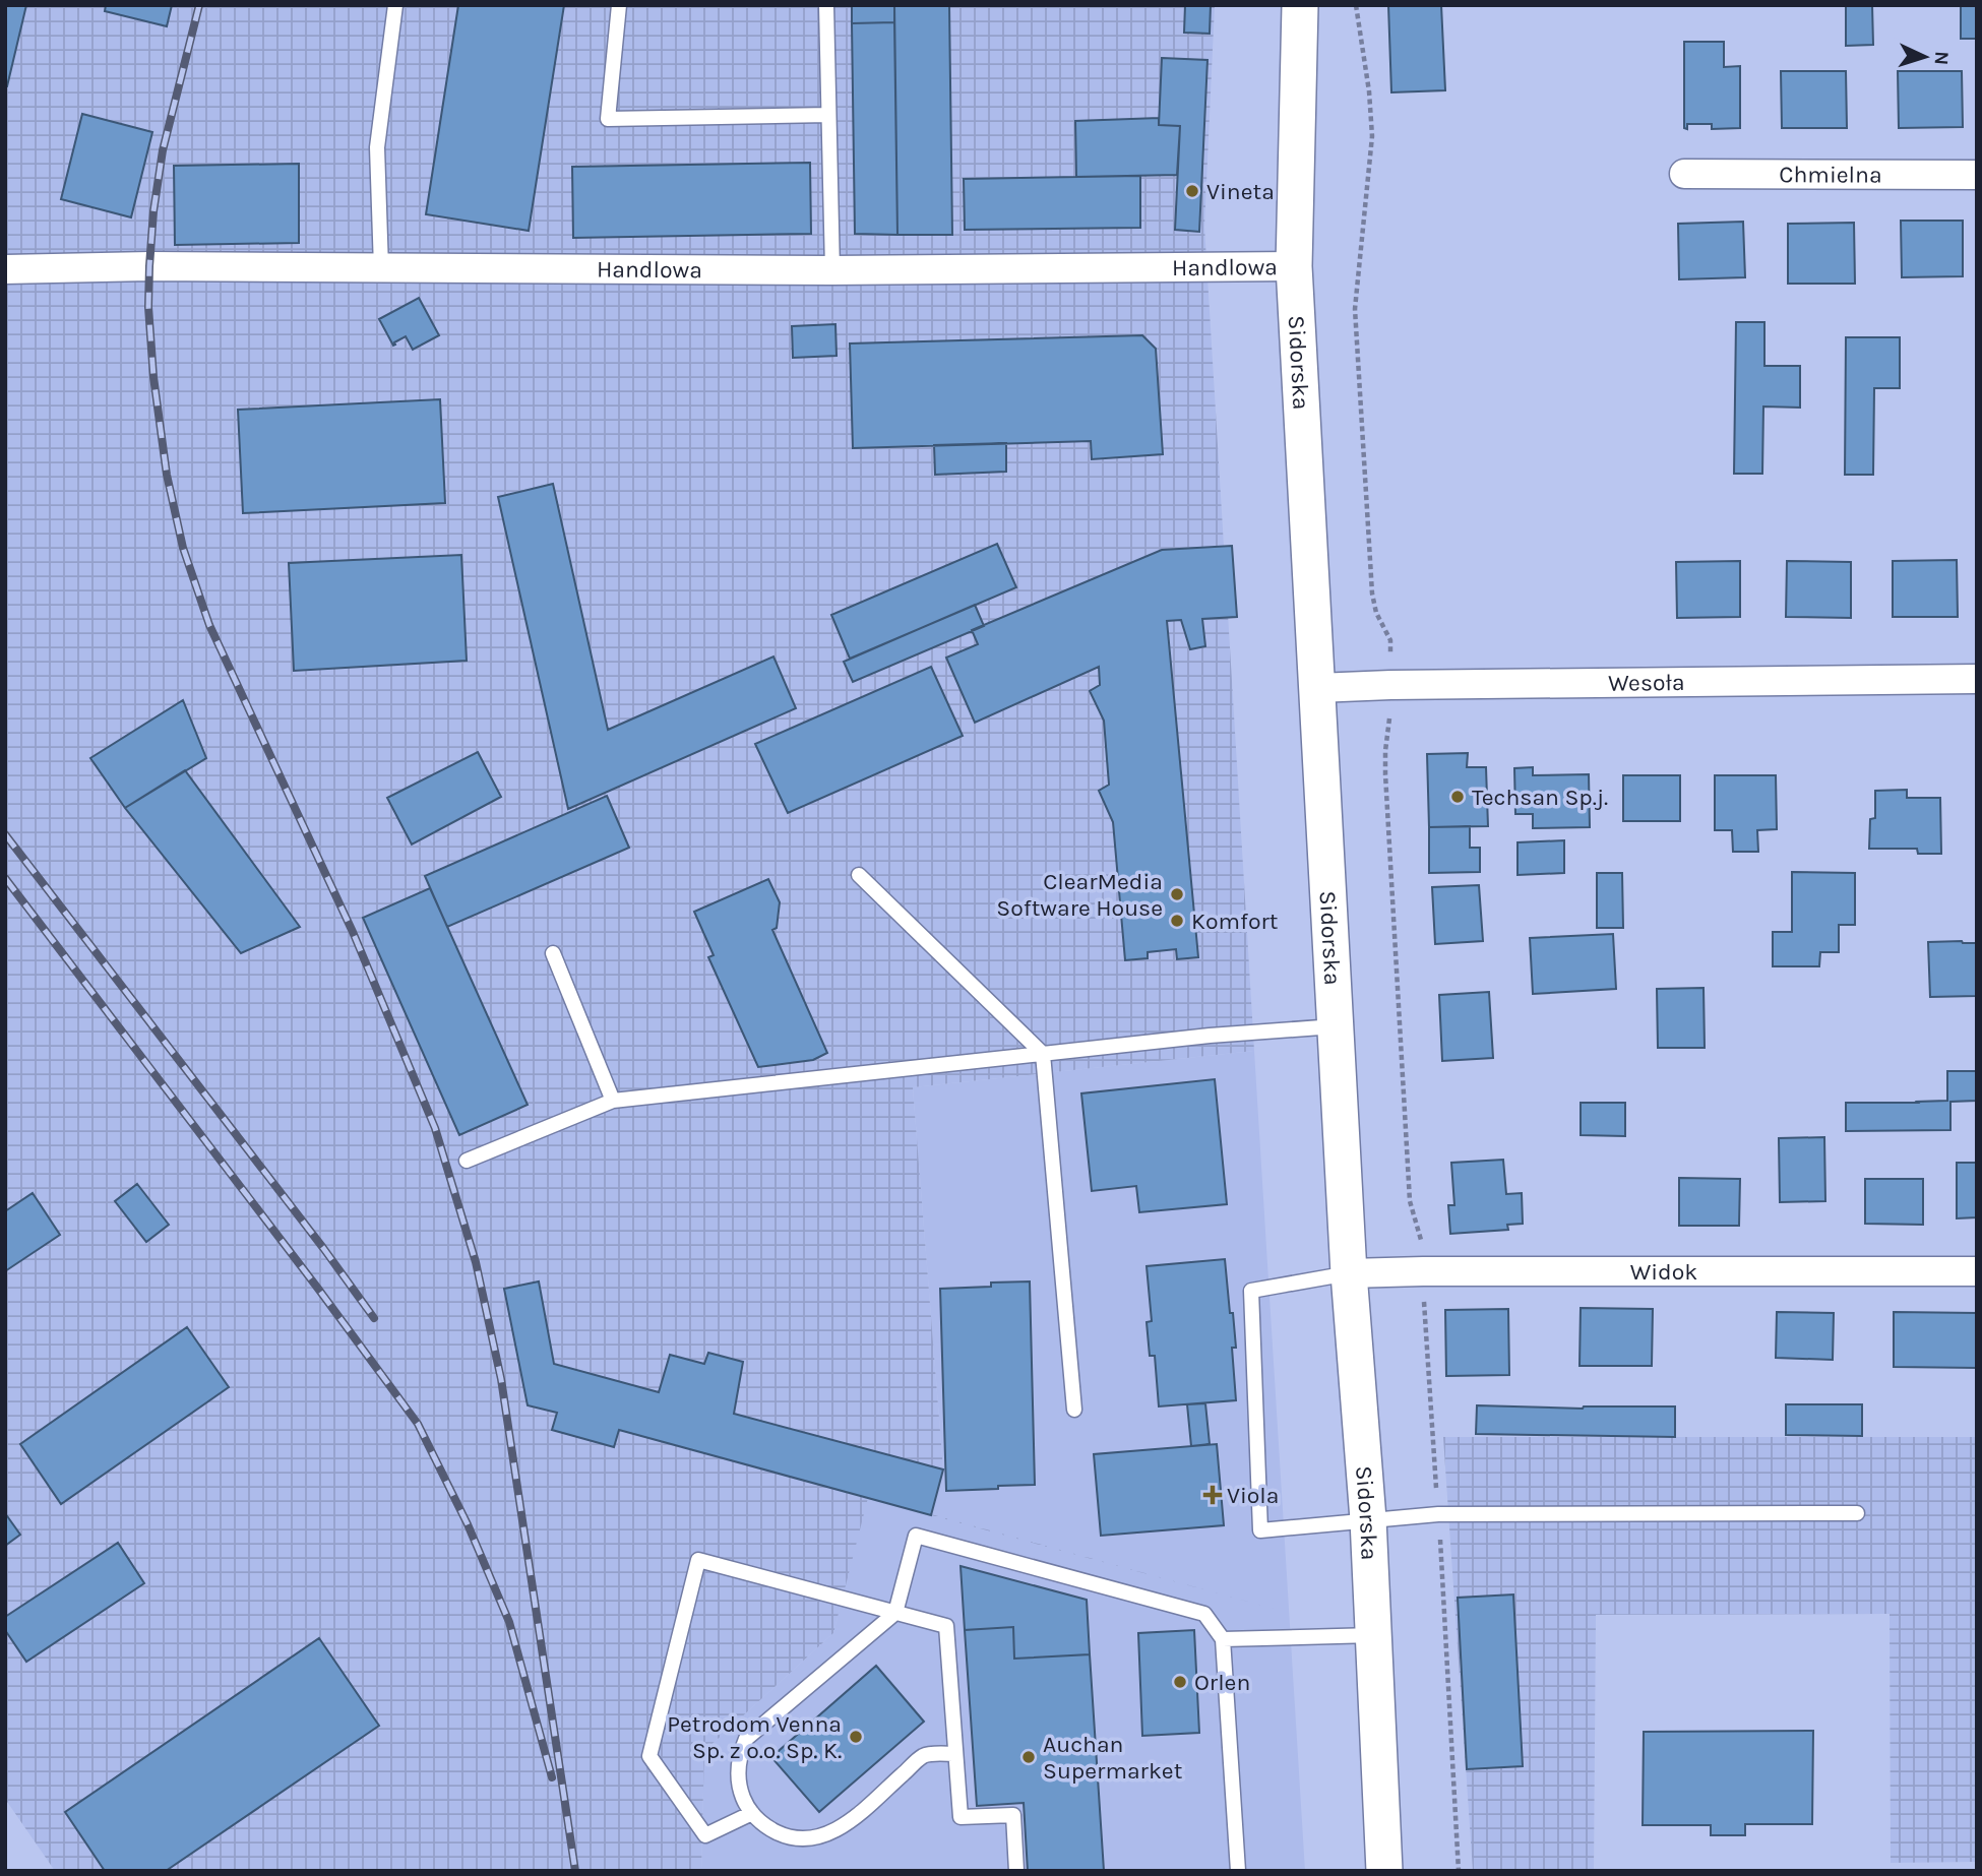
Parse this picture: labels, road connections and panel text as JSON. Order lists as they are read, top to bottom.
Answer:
{
  "streets": {
    "street": [
      "Chmielna",
      "Handlowa",
      "Sidorska",
      "Wesoła",
      "Widok"
    ]
  },
  "crossings": [
    ["Handlowa", "Sidorska"],
    ["Sidorska", "Wesoła"],
    ["Sidorska", "Widok"]
  ],
  "places": {
    "other": [
      "Vineta",
      "Techsan Sp.j.",
      "ClearMedia Software House",
      "Komfort",
      "Orlen",
      "Petrodom Venna Sp. z o.o. Sp. K.",
      "Auchan Supermarket"
    ],
    "health": ["Viola"]
  },
  "north": "right"
}
